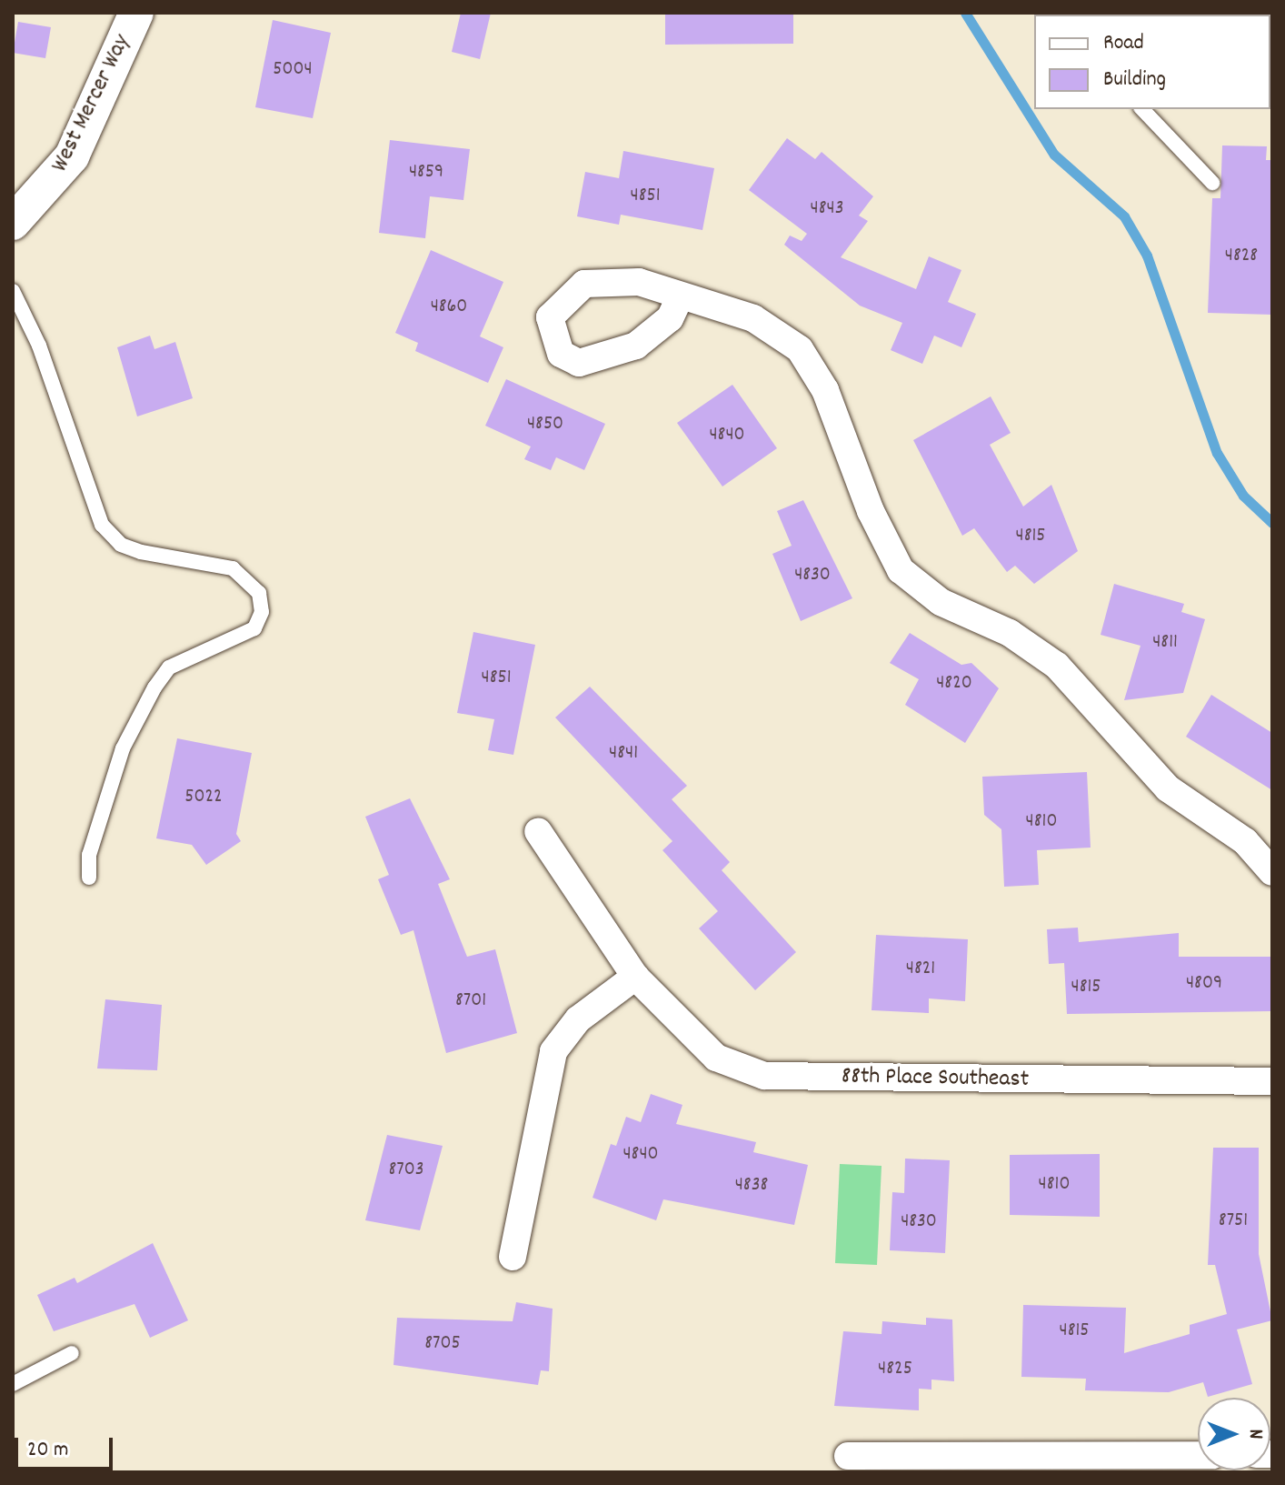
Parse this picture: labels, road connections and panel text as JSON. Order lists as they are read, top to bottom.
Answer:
{
  "streets": {
    "street": ["West Mercer Way", "88th Place Southeast"]
  },
  "house_numbers": [
    "5004",
    "4859",
    "4851",
    "4843",
    "4828",
    "4860",
    "4850",
    "4840",
    "4815",
    "4830",
    "4811",
    "4851",
    "4820",
    "4841",
    "5022",
    "4810",
    "4821",
    "4809",
    "4815",
    "8701",
    "4840",
    "8703",
    "4810",
    "4838",
    "8751",
    "4830",
    "4815",
    "8705",
    "4825"
  ],
  "legend": ["Road", "Building"],
  "scale_bar": "20 m",
  "north": "right"
}
